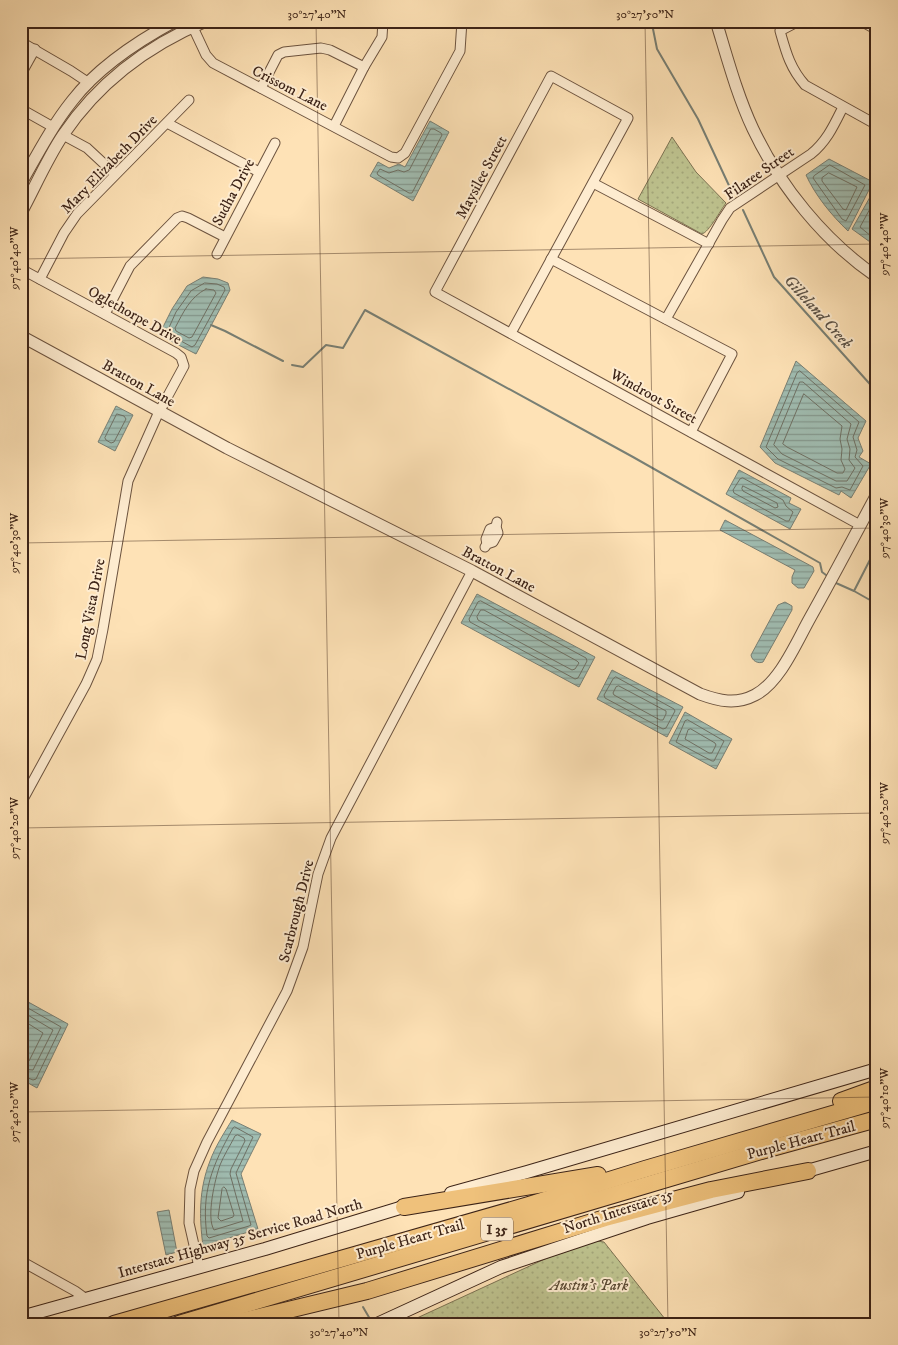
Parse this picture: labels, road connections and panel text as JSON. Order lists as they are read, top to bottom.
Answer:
{
  "streets": {
    "highway": ["Purple Heart Trail", "I 35"],
    "main road": ["North Interstate 35", "Interstate Highway 35 Service Road North"],
    "street": [
      "Crissom Lane",
      "Mary Elizabeth Drive",
      "Filaree Street",
      "Maysilee Street",
      "Sudha Drive",
      "Oglethorpe Drive",
      "Bratton Lane",
      "Windroot Street",
      "Long Vista Drive",
      "Scarbrough Drive"
    ]
  },
  "crossings": [
    ["Mary Elizabeth Drive", "Oglethorpe Drive"],
    ["Maysilee Street", "Windroot Street"],
    ["Oglethorpe Drive", "Bratton Lane"],
    ["Oglethorpe Drive", "Long Vista Drive"],
    ["Bratton Lane", "Windroot Street"],
    ["Bratton Lane", "Long Vista Drive"],
    ["Bratton Lane", "Scarbrough Drive"],
    ["Scarbrough Drive", "Interstate Highway 35 Service Road North"]
  ],
  "water": ["Gilleland Creek"],
  "parks": ["Austin’s Park"],
  "coordinates": [
    "30°27'40\"N",
    "30°27'50\"N",
    "97°40'40\"W",
    "97°40'30\"W",
    "97°40'20\"W",
    "97°40'10\"W"
  ]
}
